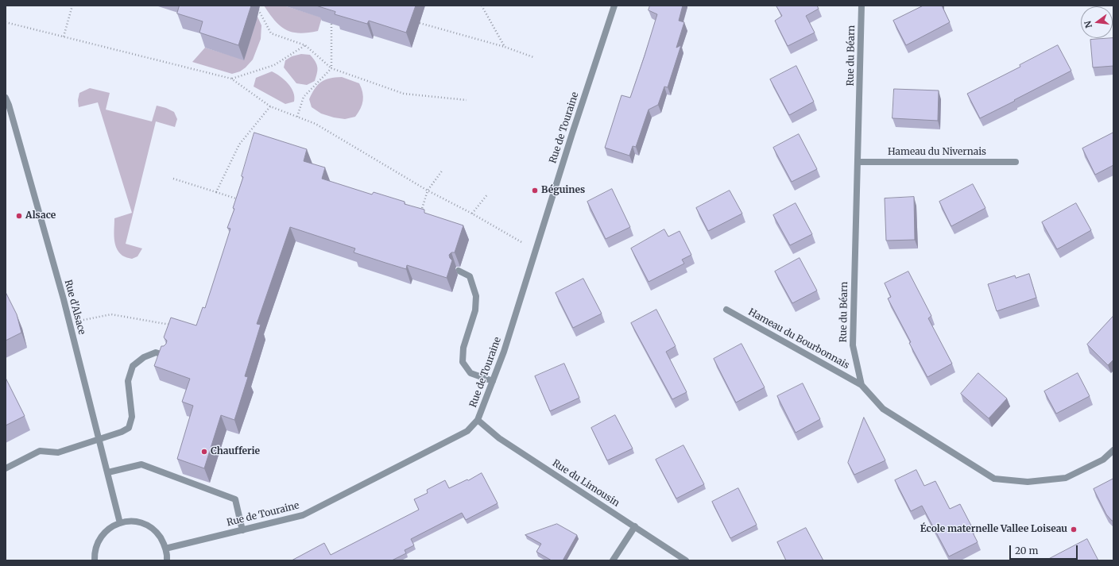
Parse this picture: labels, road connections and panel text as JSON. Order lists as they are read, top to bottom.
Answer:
{
  "streets": {
    "street": [
      "Rue du Béarn",
      "Rue de Touraine",
      "Hameau du Nivernais",
      "Rue d'Alsace",
      "Hameau du Bourbonnais",
      "Rue du Limousin"
    ]
  },
  "crossings": [
    ["Rue du Béarn", "Hameau du Nivernais"],
    ["Rue du Béarn", "Hameau du Bourbonnais"],
    ["Rue de Touraine", "Rue du Limousin"]
  ],
  "places": [
    "Béguines",
    "Alsace",
    "Chaufferie",
    "École maternelle Vallee Loiseau"
  ],
  "scale_bar": "20 m",
  "north": "left"
}
